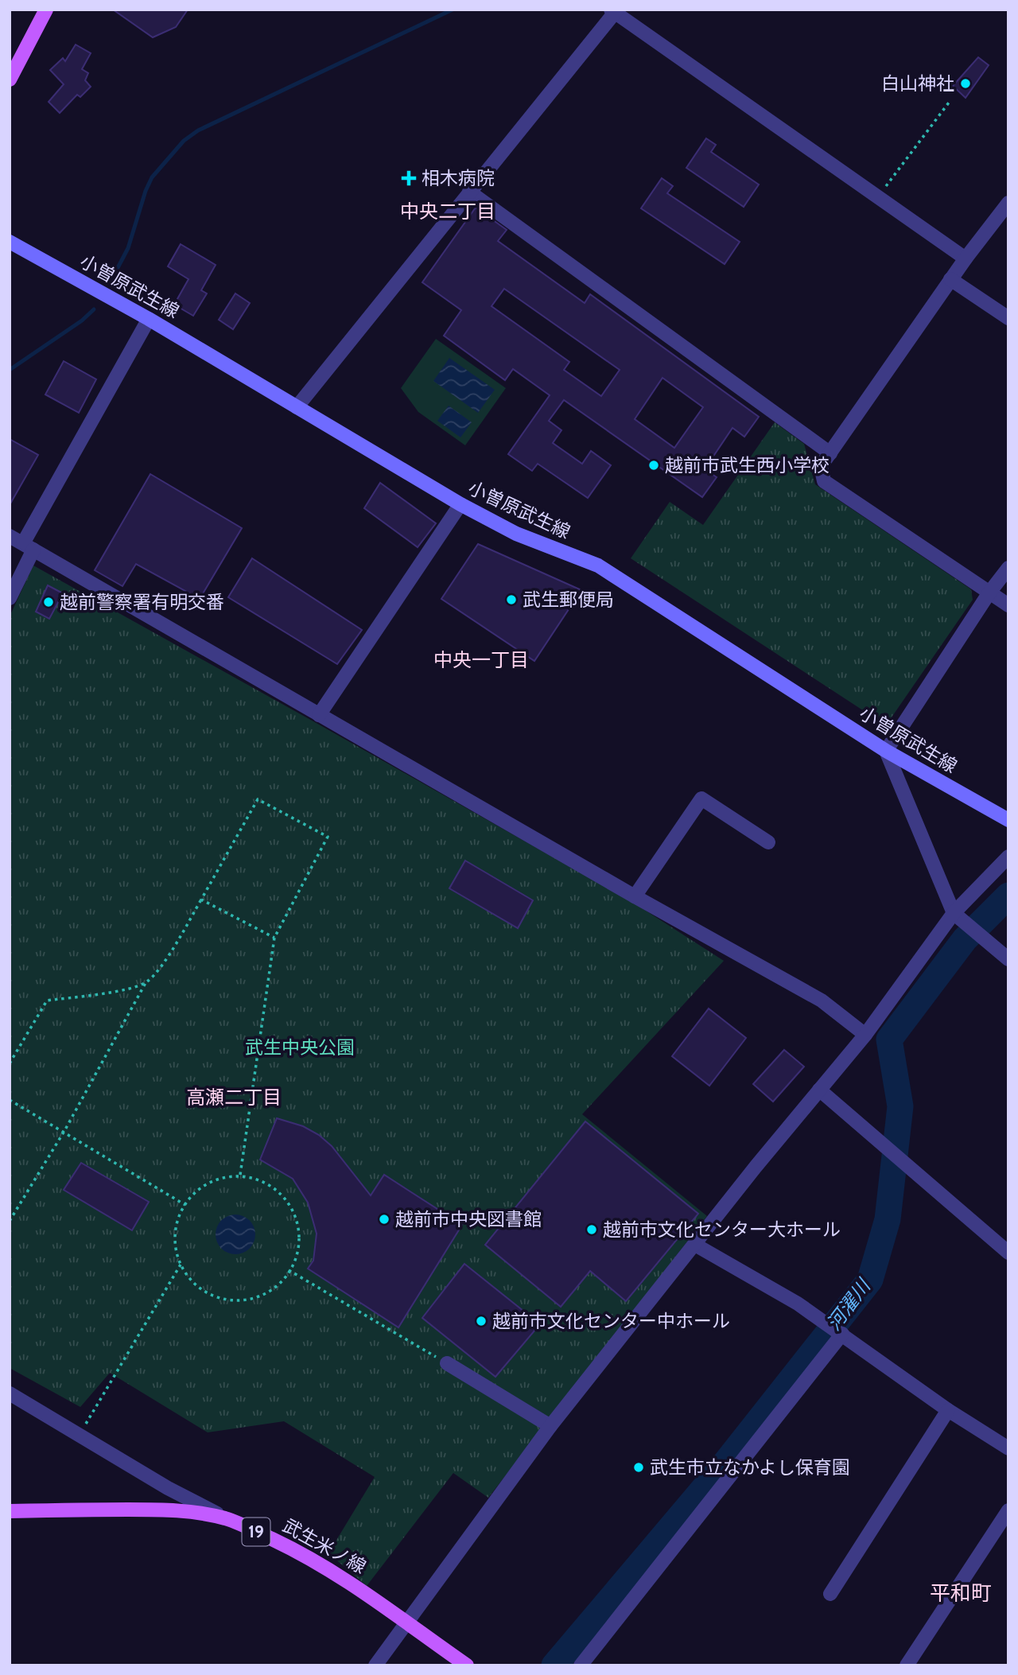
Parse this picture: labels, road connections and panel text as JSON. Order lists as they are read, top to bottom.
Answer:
{
  "streets": {
    "main road": ["小曽原武生線", "19", "武生米ノ線"]
  },
  "districts": [
    "中央二丁目",
    "中央一丁目",
    "高瀬二丁目",
    "平和町"
  ],
  "water": ["河濯川"],
  "parks": ["武生中央公園"],
  "places": {
    "other": [
      "白山神社",
      "越前市武生西小学校",
      "武生郵便局",
      "越前警察署有明交番",
      "越前市中央図書館",
      "越前市文化センター大ホール",
      "越前市文化センター中ホール",
      "武生市立なかよし保育園"
    ],
    "health": ["相木病院"]
  }
}
